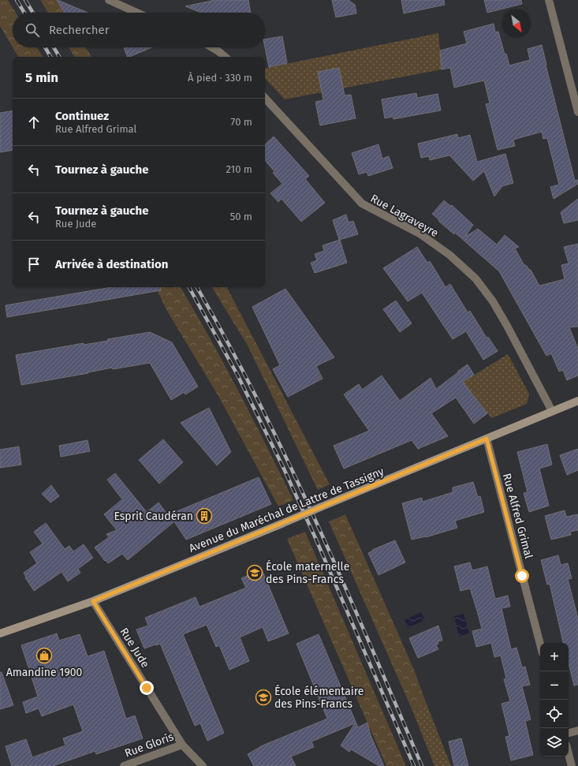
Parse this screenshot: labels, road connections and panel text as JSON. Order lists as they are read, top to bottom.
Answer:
{
  "streets": {
    "main road": ["Avenue du Maréchal de Lattre de Tassigny"],
    "street": [
      "Rue Lagraveyre",
      "Rue Alfred Grimal",
      "Rue Jude",
      "Rue Gloris"
    ]
  },
  "crossings": [
    ["Rue Lagraveyre", "Avenue du Maréchal de Lattre de Tassigny"],
    ["Avenue du Maréchal de Lattre de Tassigny", "Rue Alfred Grimal"],
    ["Avenue du Maréchal de Lattre de Tassigny", "Rue Jude"],
    ["Rue Jude", "Rue Gloris"]
  ],
  "places": {
    "building": ["Esprit Caudéran"],
    "school or university": ["École maternelle des Pins-Francs", "École élémentaire des Pins-Francs"],
    "shop": ["Amandine 1900"]
  },
  "north": "bottom right",
  "page": {
    "search": "Rechercher",
    "heading": ["5 min", "À pied · 330 m"],
    "list": [
      ["Continuez", "Rue Alfred Grimal", "70 m"],
      ["Tournez à gauche", "210 m"],
      ["Tournez à gauche", "Rue Jude", "50 m"],
      "Arrivée à destination"
    ],
    "map_buttons": ["+", "−"]
  }
}
